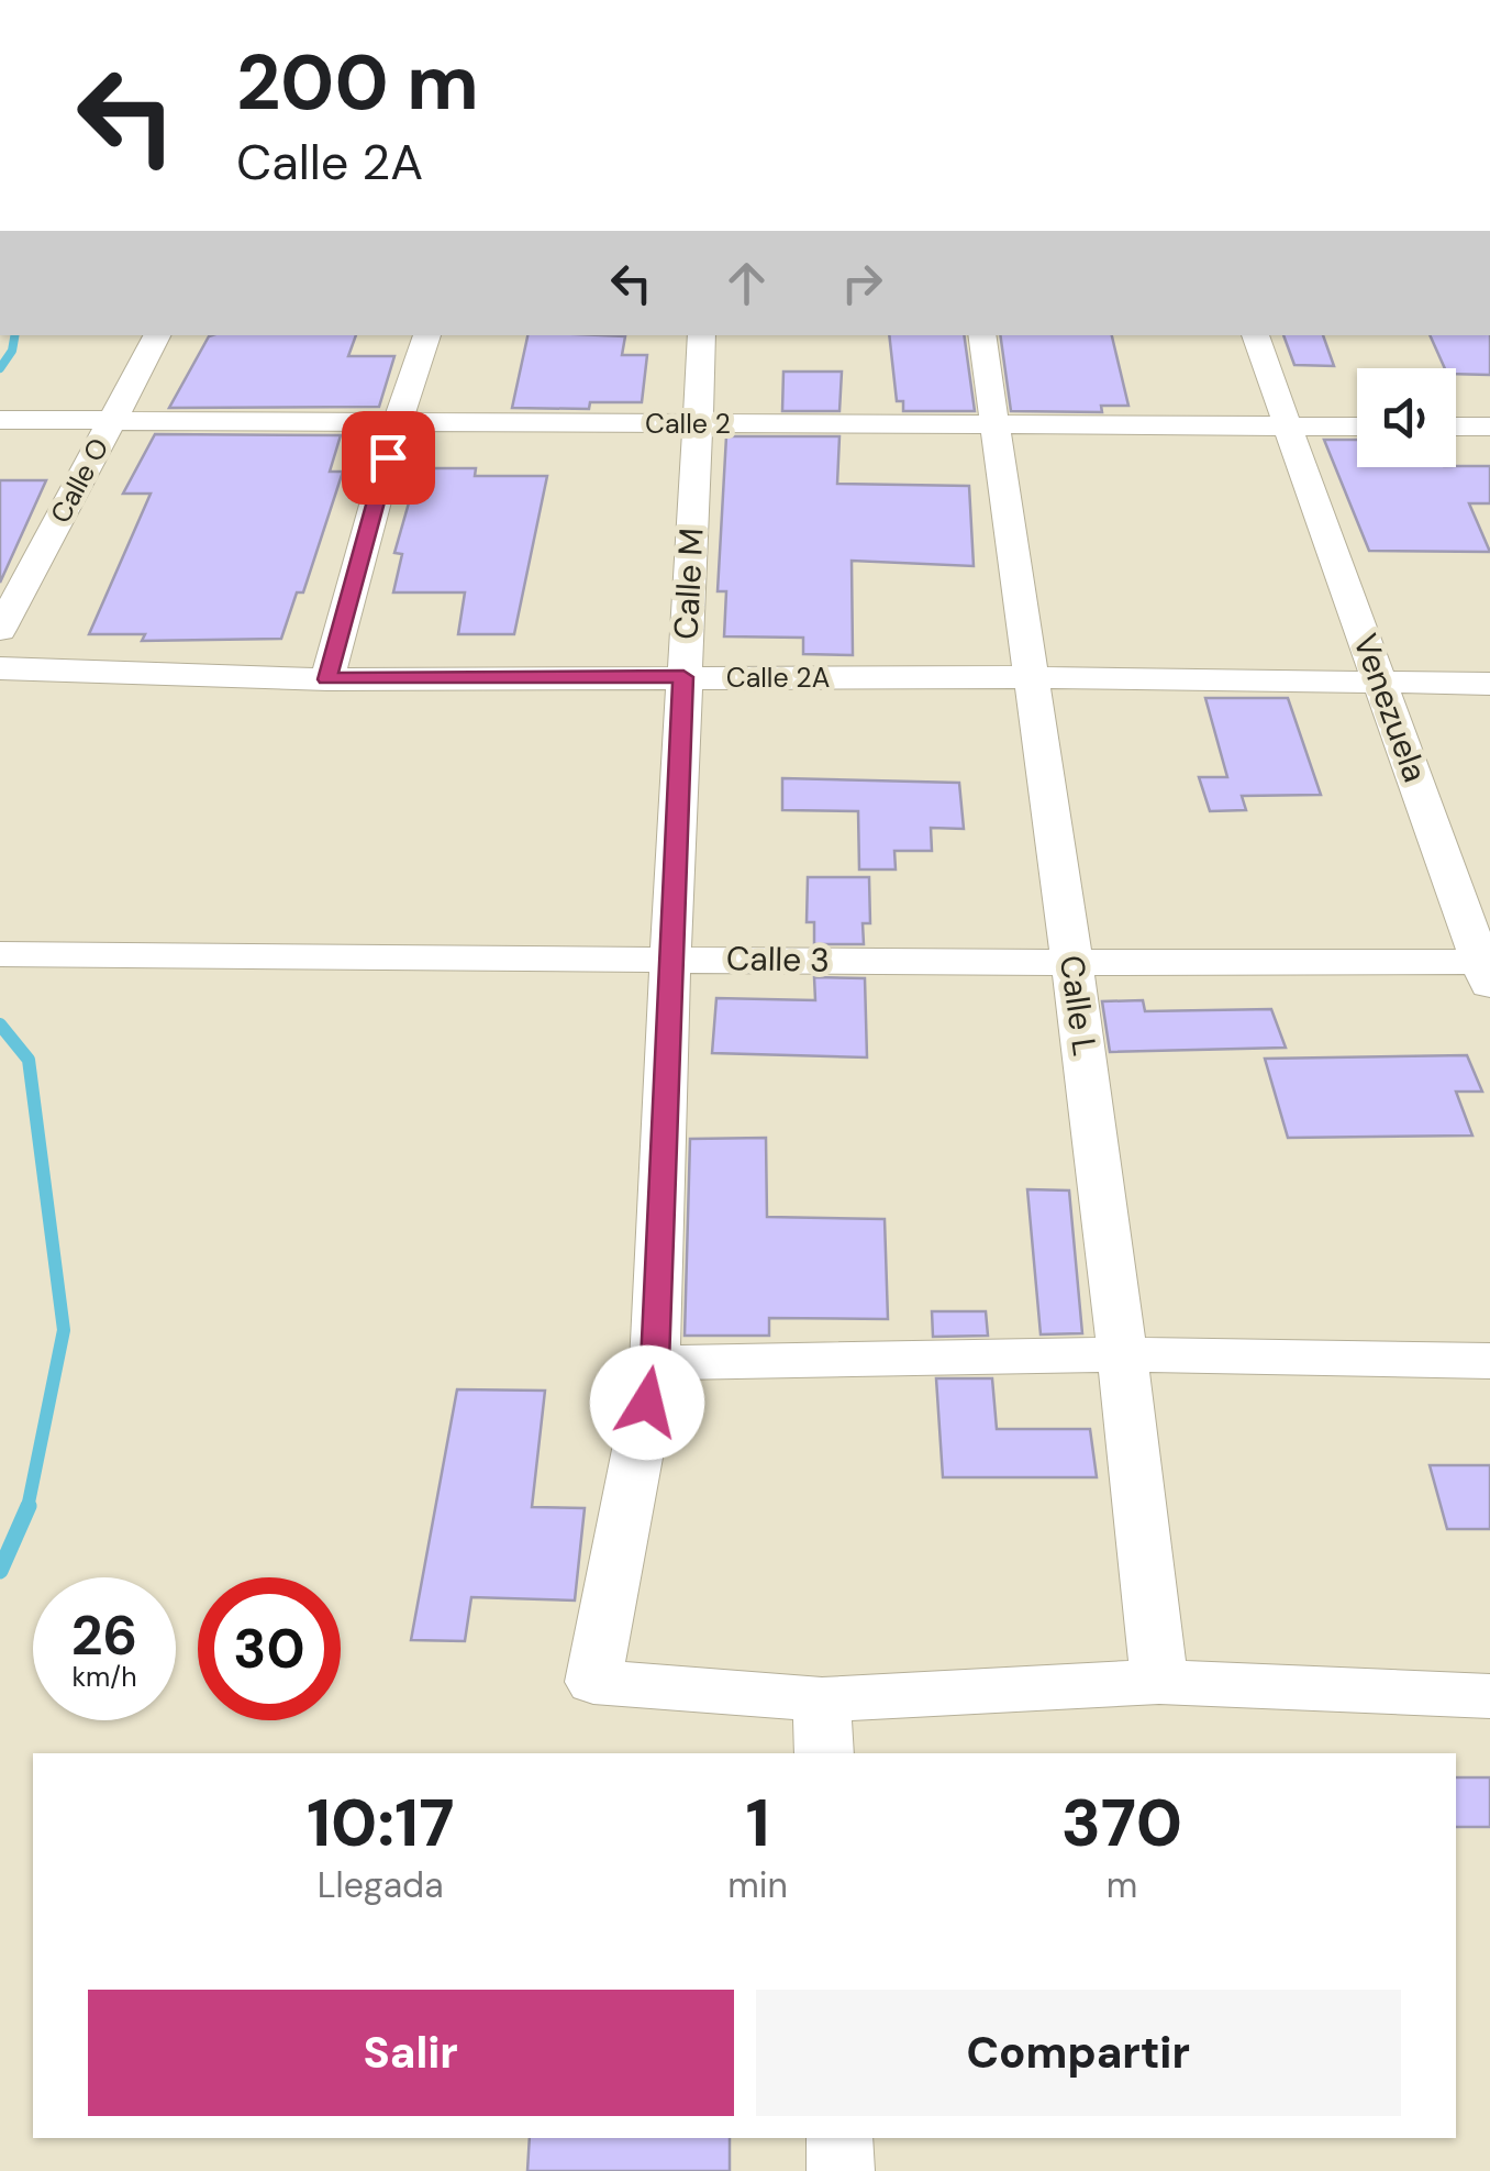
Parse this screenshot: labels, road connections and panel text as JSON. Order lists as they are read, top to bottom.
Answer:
{
  "streets": {
    "street": [
      "Calle 2",
      "Calle O",
      "Calle M",
      "Calle 2A",
      "Venezuela",
      "Calle 3",
      "Calle L"
    ]
  },
  "crossings": [
    ["Calle 2", "Calle O"],
    ["Calle 2", "Calle M"],
    ["Calle 2", "Venezuela"],
    ["Calle 2", "Calle L"],
    ["Calle M", "Calle 2A"],
    ["Calle M", "Calle 3"],
    ["Calle 2A", "Venezuela"],
    ["Calle 2A", "Calle L"],
    ["Venezuela", "Calle 3"],
    ["Calle 3", "Calle L"]
  ],
  "page": {
    "turn": ["200 m", "Calle 2A"],
    "speed": "26 km/h",
    "limit": "30",
    "eta": [
      "10:17",
      "Llegada",
      "1",
      "min",
      "370",
      "m"
    ],
    "buttons": ["Salir", "Compartir"]
  }
}
